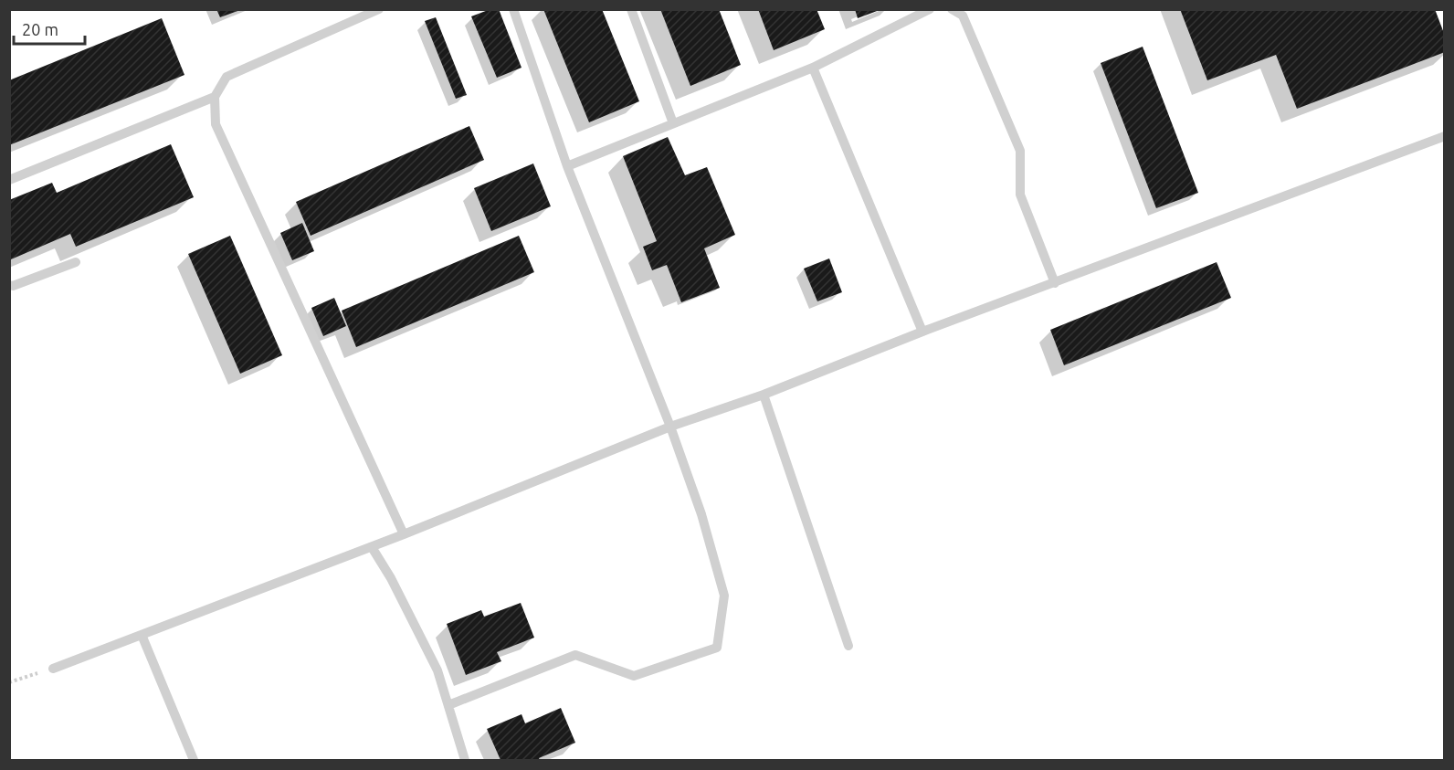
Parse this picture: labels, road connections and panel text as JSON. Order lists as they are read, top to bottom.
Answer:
{
  "scale_bar": "20 m"
}
